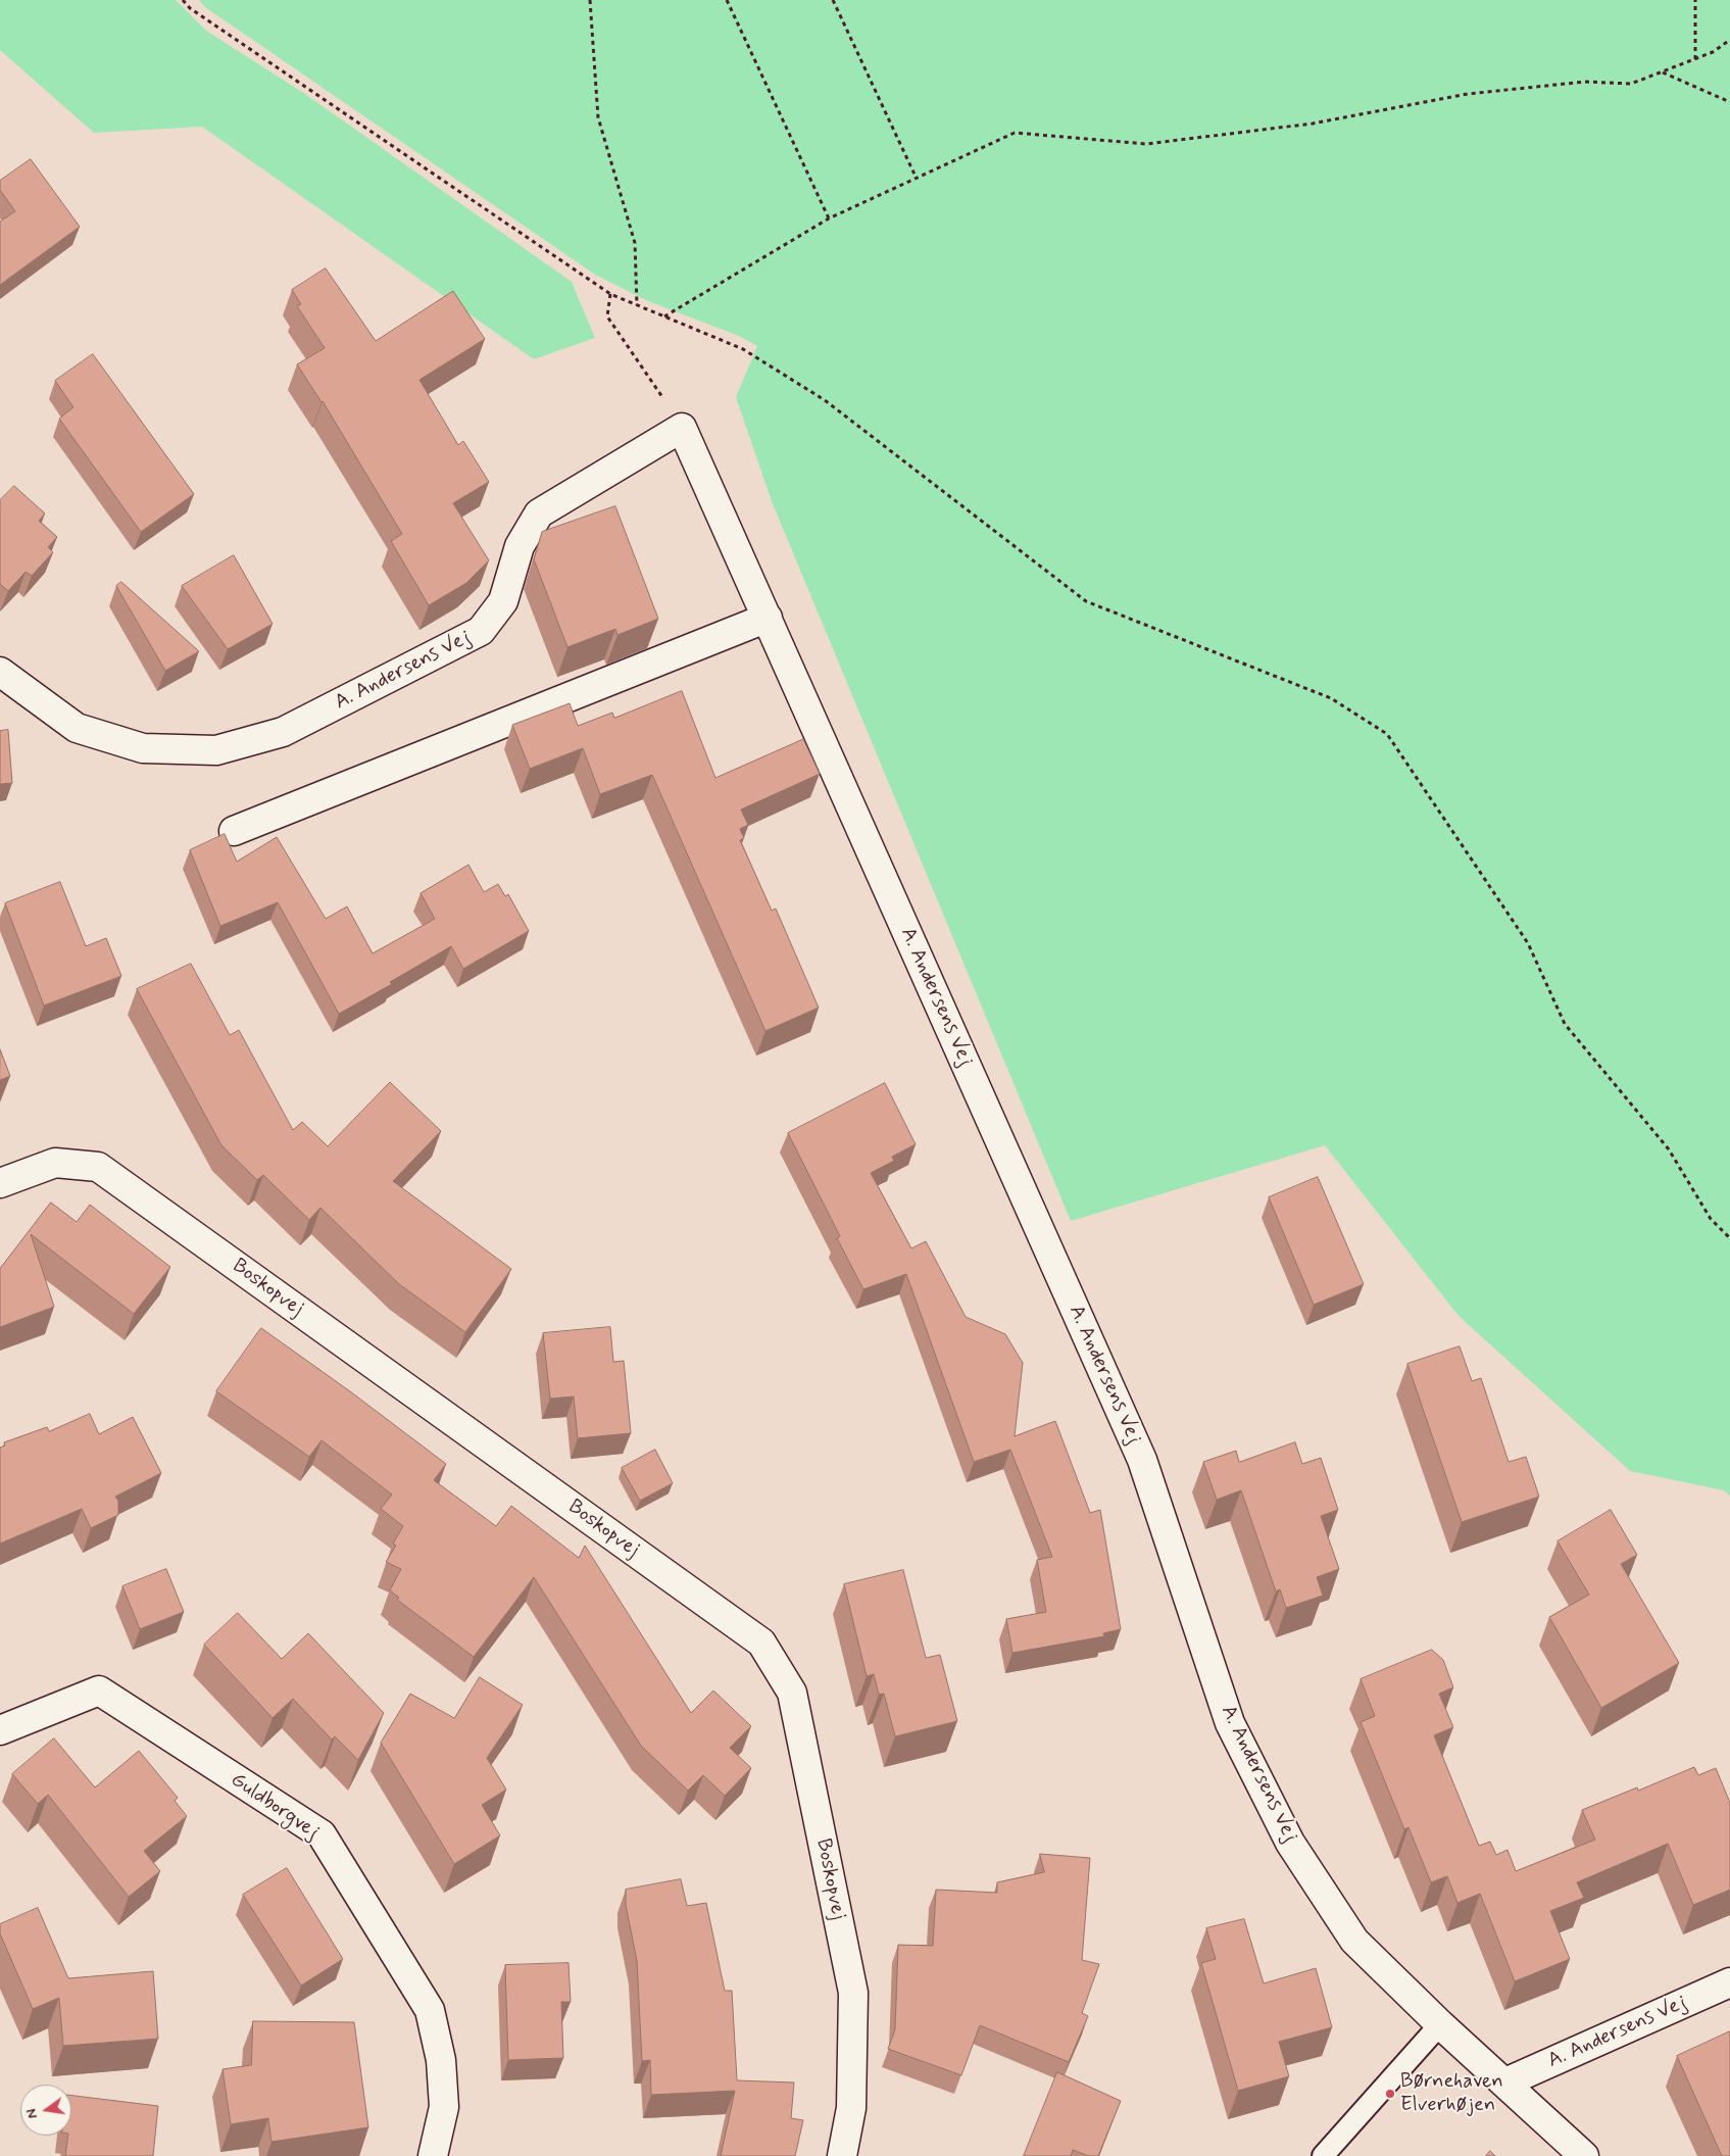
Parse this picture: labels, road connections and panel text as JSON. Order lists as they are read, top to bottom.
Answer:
{
  "streets": {
    "street": ["A. Andersens Vej", "Boskopvej", "Guldborgvej"]
  },
  "places": ["Børnehaven Elverhøjen"],
  "north": "left"
}
